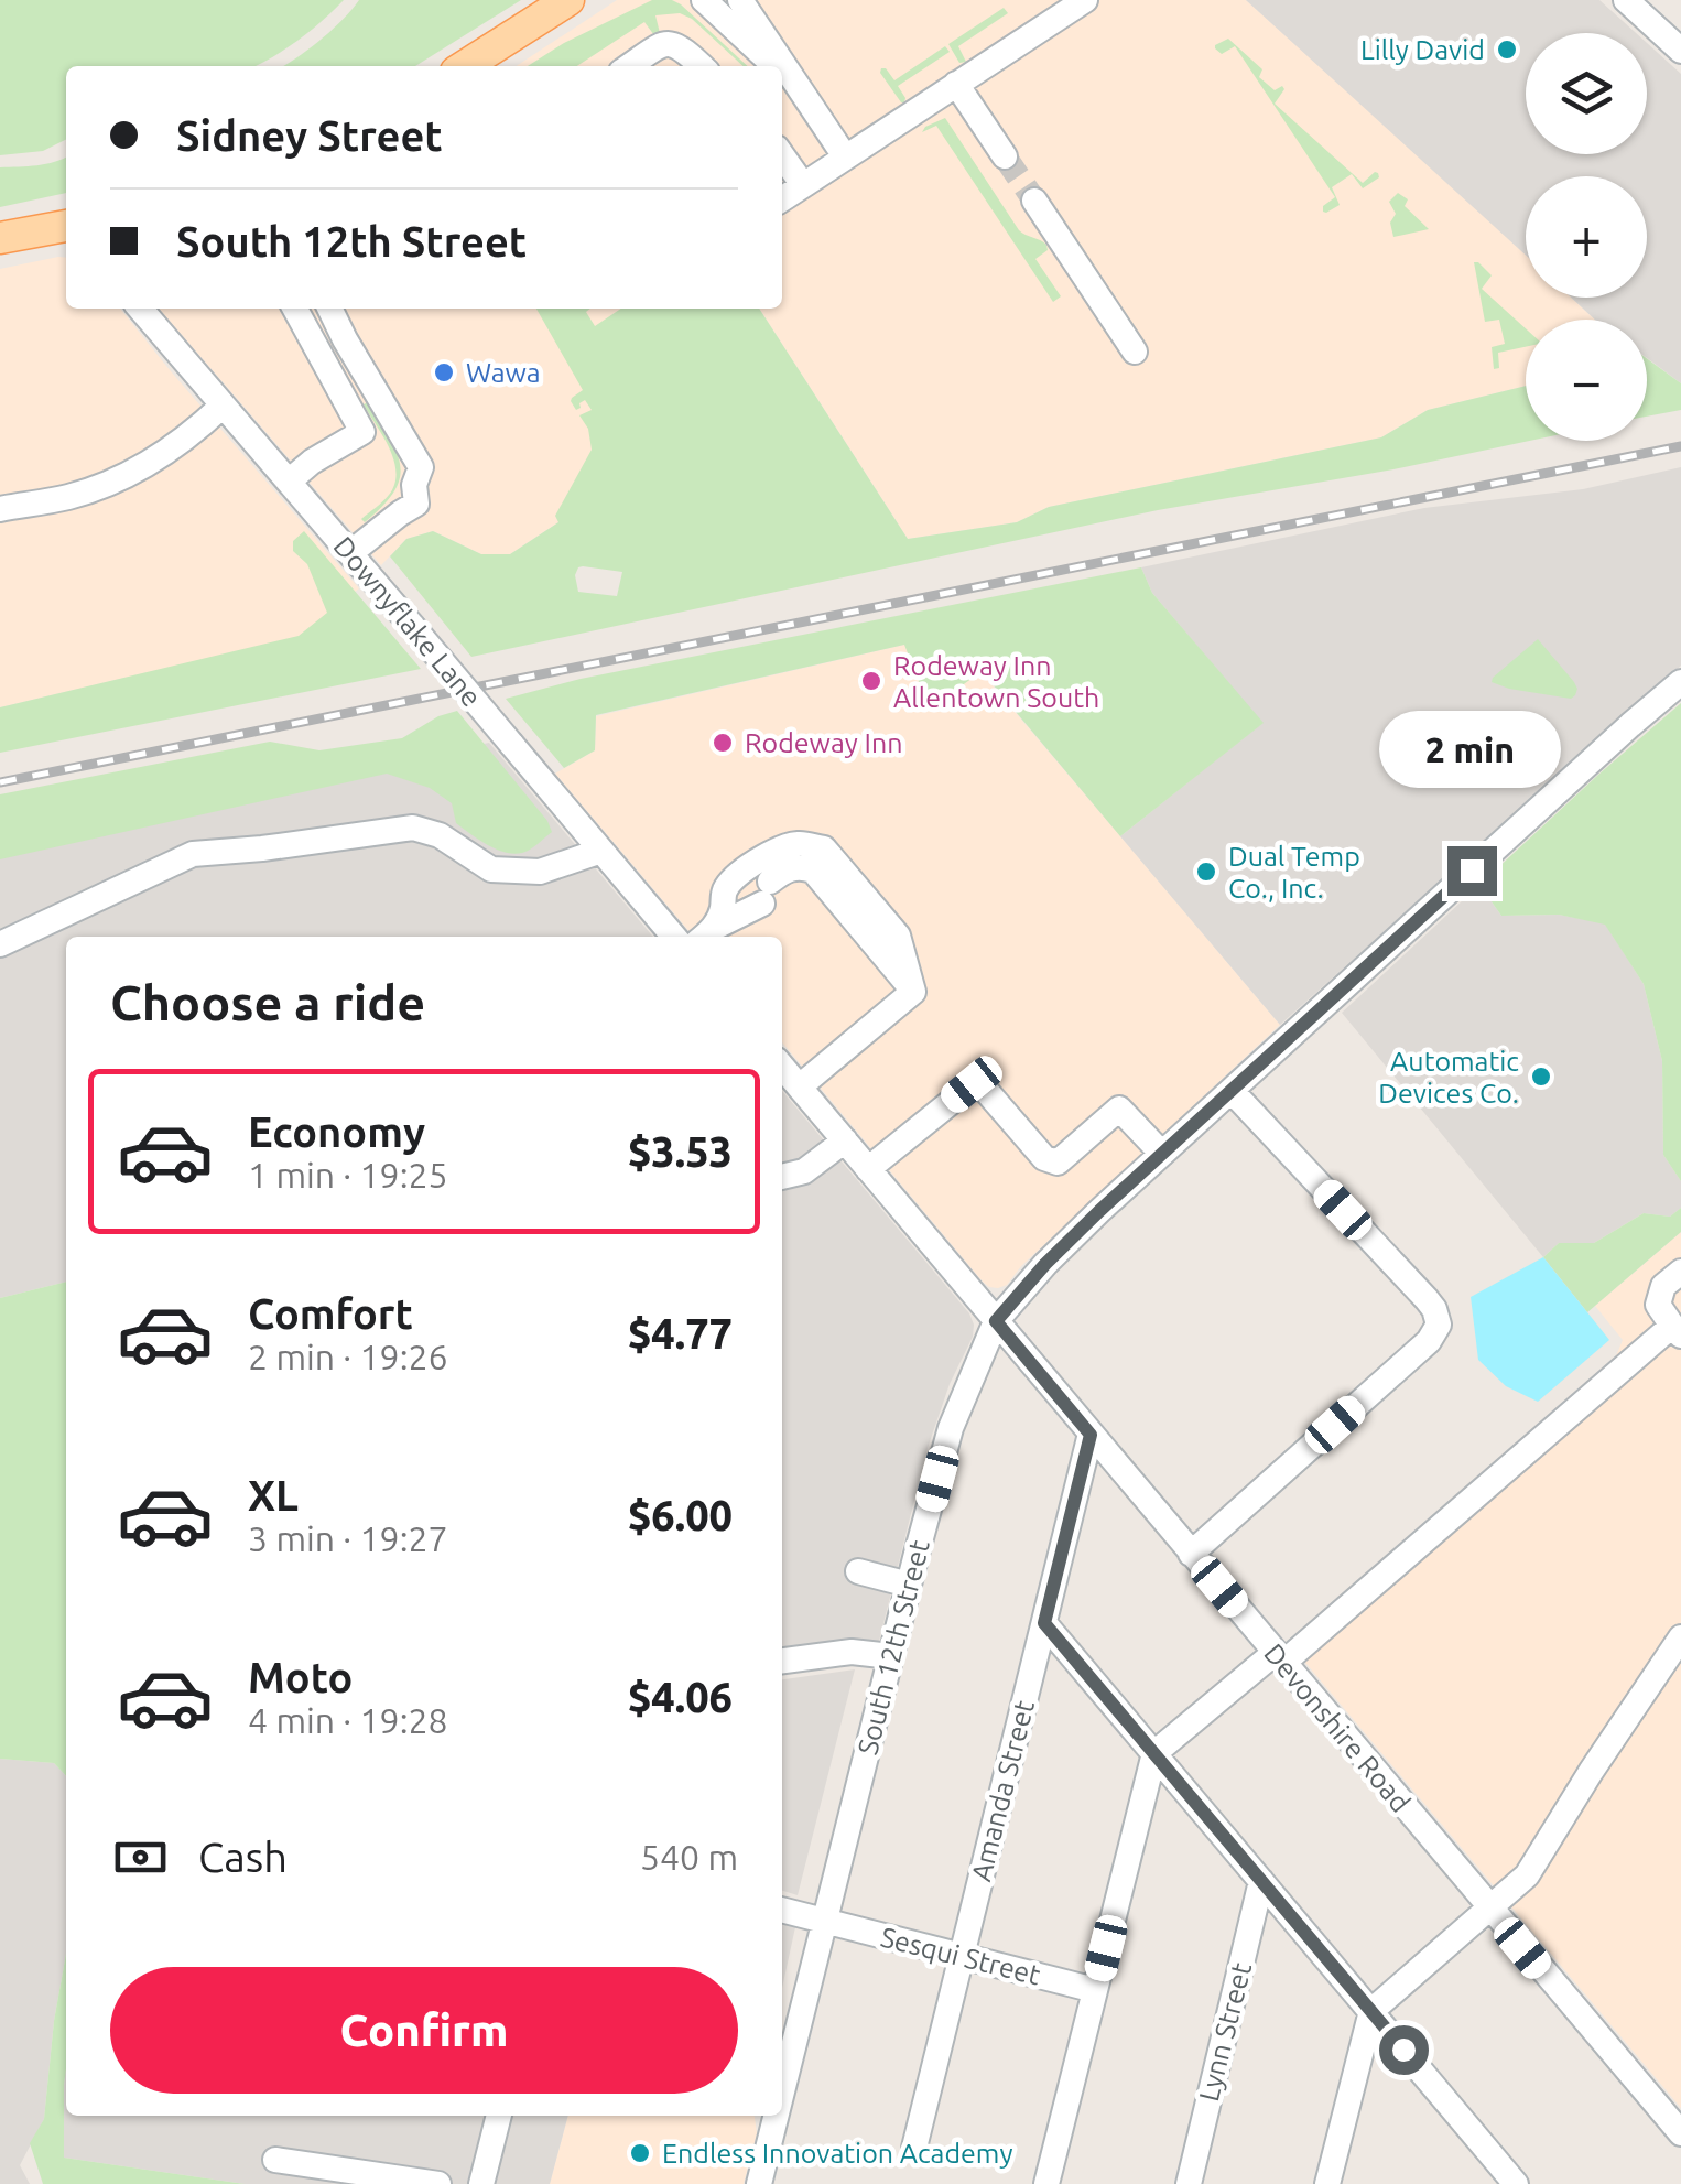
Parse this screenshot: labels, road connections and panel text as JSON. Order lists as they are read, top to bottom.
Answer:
{
  "streets": {
    "street": [
      "Downyflake Lane",
      "South 12th Street",
      "Devonshire Road",
      "Amanda Street",
      "Sesqui Street",
      "Lynn Street"
    ]
  },
  "crossings": [
    ["South 12th Street", "Devonshire Road"],
    ["South 12th Street", "Sesqui Street"],
    ["Devonshire Road", "Amanda Street"],
    ["Amanda Street", "Sesqui Street"]
  ],
  "places": [
    "Lilly David",
    "Wawa",
    "Rodeway Inn Allentown South",
    "Rodeway Inn",
    "Dual Temp Co., Inc.",
    "Automatic Devices Co.",
    "Endless Innovation Academy"
  ],
  "page": {
    "map_buttons": ["+", "−"],
    "banner": ["Sidney Street", "South 12th Street"],
    "bubble": "2 min",
    "heading": "Choose a ride",
    "list": [
      {
        "name": "Economy",
        "note": "1 min · 19:25",
        "value": "$3.53"
      },
      {
        "name": "Comfort",
        "note": "2 min · 19:26",
        "value": "$4.77"
      },
      {
        "name": "XL",
        "note": "3 min · 19:27",
        "value": "$6.00"
      },
      {
        "name": "Moto",
        "note": "4 min · 19:28",
        "value": "$4.06"
      }
    ],
    "pay": ["Cash", "540 m"],
    "buttons": "Confirm"
  }
}
